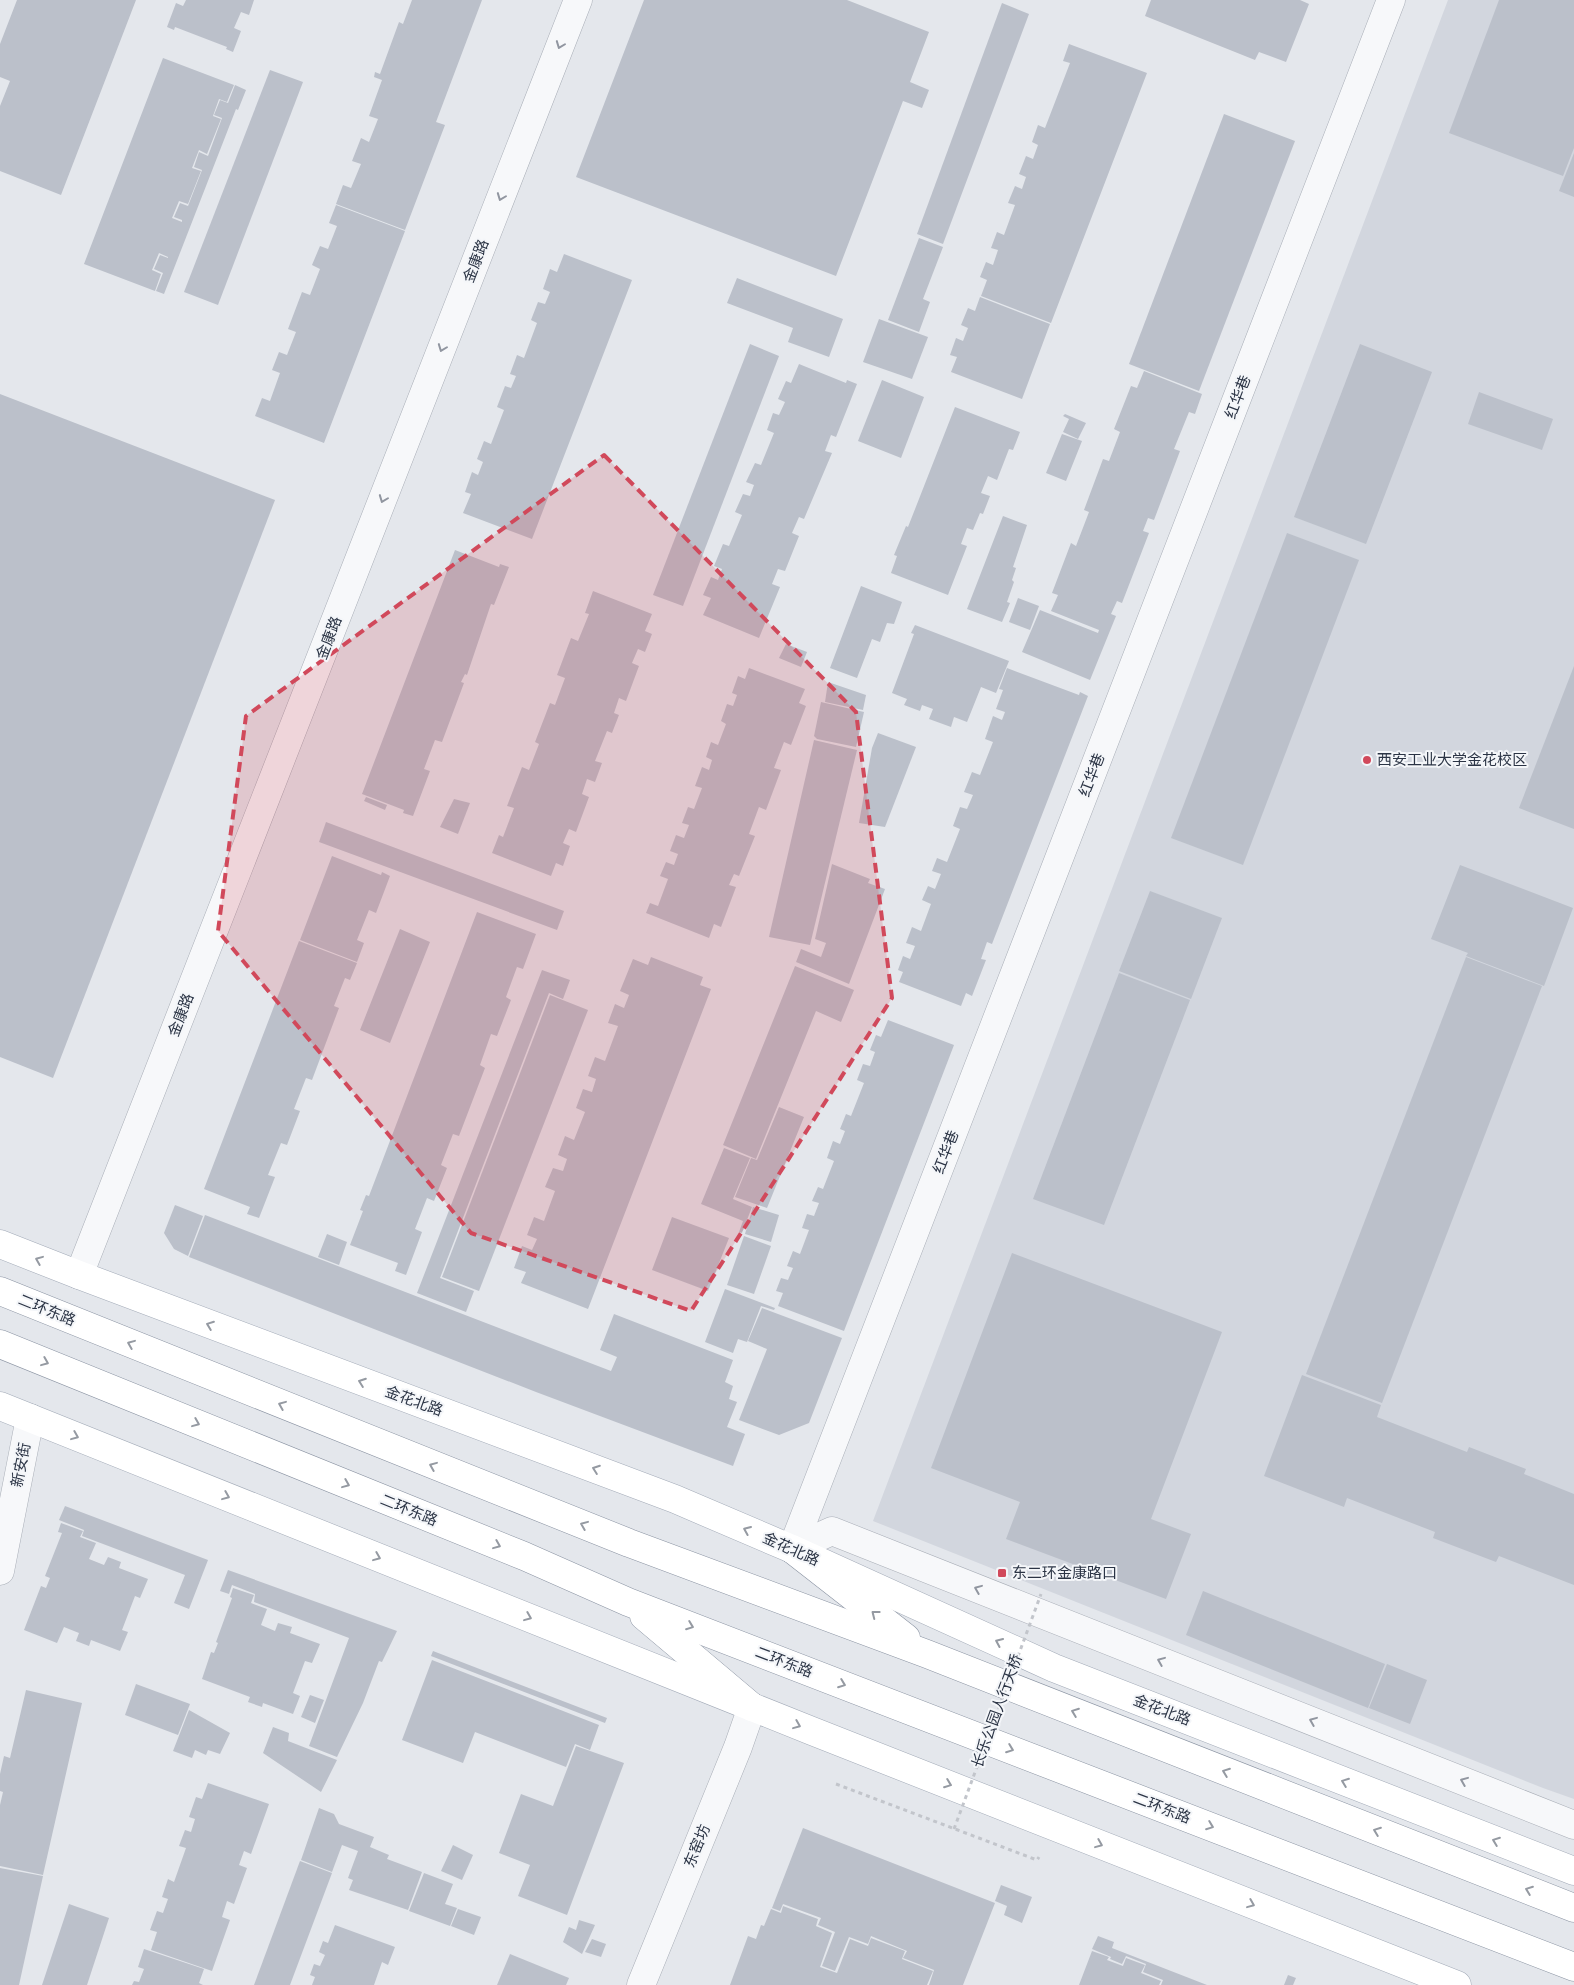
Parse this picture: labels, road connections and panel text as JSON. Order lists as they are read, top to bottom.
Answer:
{
  "streets": {
    "main road": ["二环东路", "金花北路"],
    "street": [
      "金康路",
      "红华巷",
      "新安街",
      "东窑坊"
    ],
    "path": ["长乐公园人行天桥"]
  },
  "crossings": [
    ["金康路", "金花北路"],
    ["红华巷", "金花北路"]
  ],
  "one_way": ["金康路"],
  "places": {
    "other": ["西安工业大学金花校区"],
    "transit": ["东二环金康路口"]
  }
}
